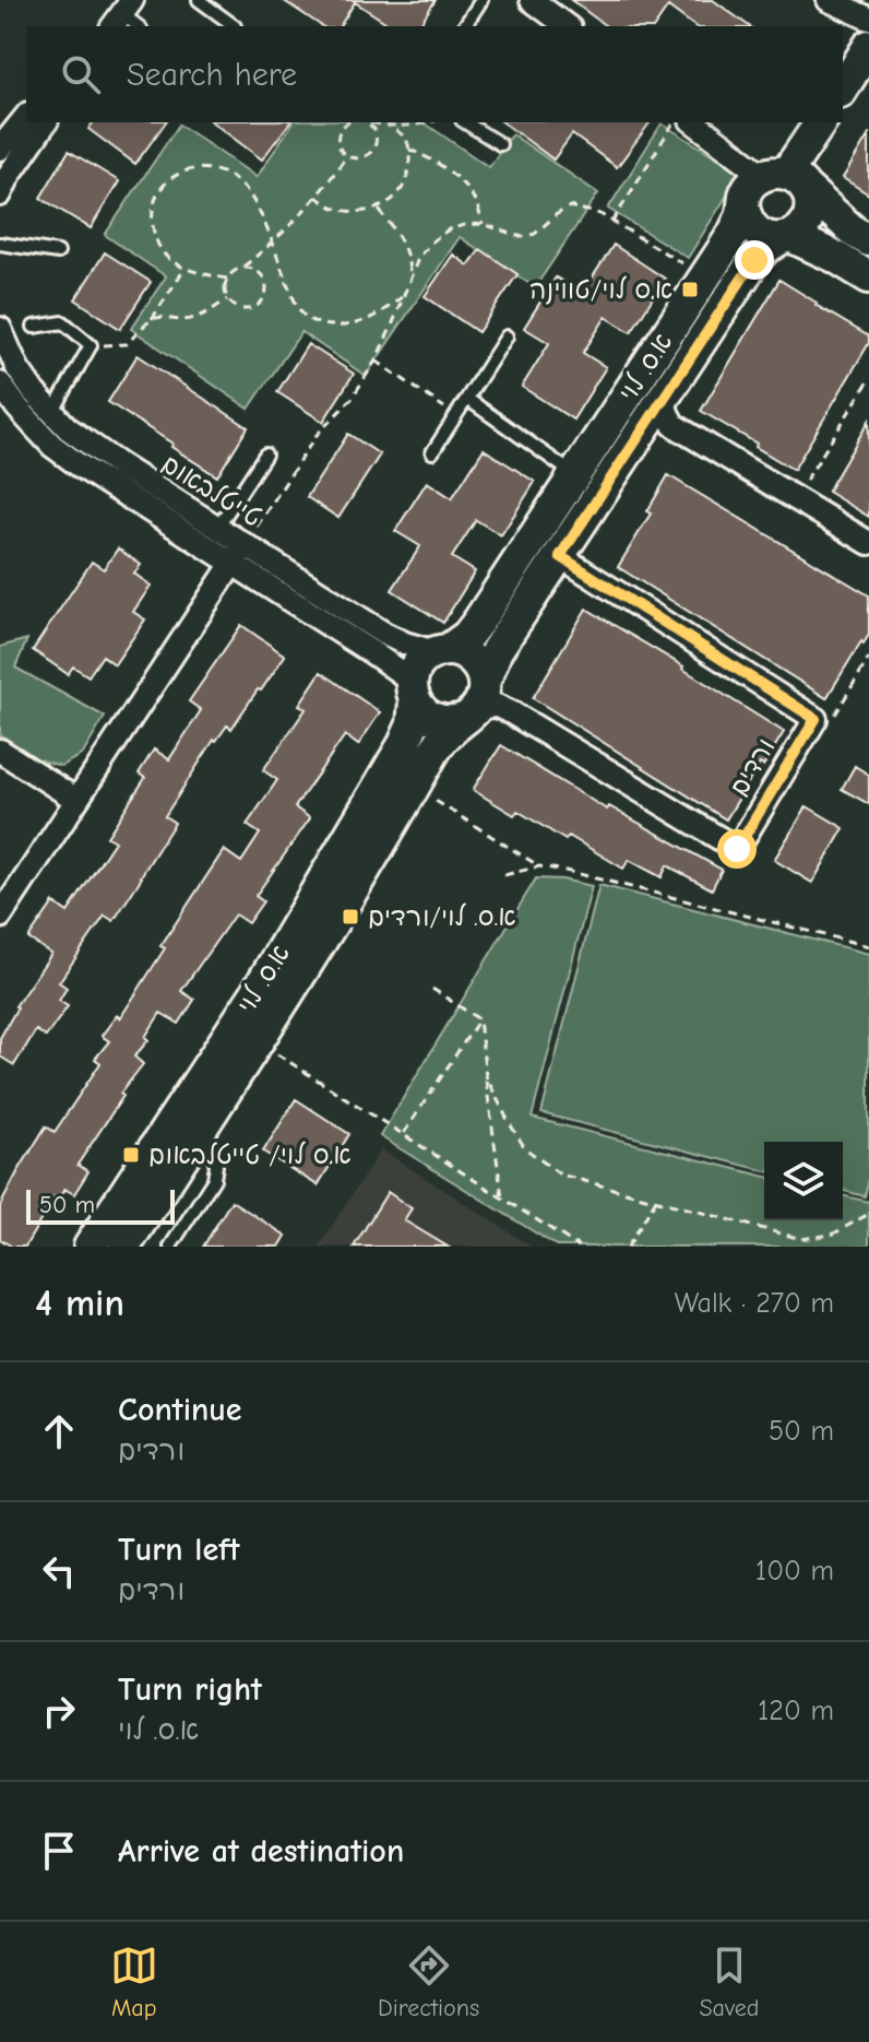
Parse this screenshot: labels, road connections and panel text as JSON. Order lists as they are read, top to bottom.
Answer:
{
  "streets": {
    "main road": ["א.ס. לוי"],
    "street": ["טייטלבאום", "ורדים"]
  },
  "crossings": [
    ["א.ס. לוי", "טייטלבאום"],
    ["א.ס. לוי", "ורדים"],
    ["טייטלבאום", "ורדים"]
  ],
  "places": {
    "transit": ["א.ס לוי/טווינה", "א.ס. לוי/ורדים", "א.ס לוי/ טייטלבאום"]
  },
  "scale_bar": "50 m",
  "page": {
    "search": "Search here",
    "scale": "50 m",
    "heading": ["4 min", "Walk · 270 m"],
    "list": [
      ["Continue", "ורדים", "50 m"],
      ["Turn left", "ורדים", "100 m"],
      ["Turn right", "א.ס. לוי", "120 m"],
      "Arrive at destination"
    ],
    "nav": ["Map", "Directions", "Saved"]
  }
}
